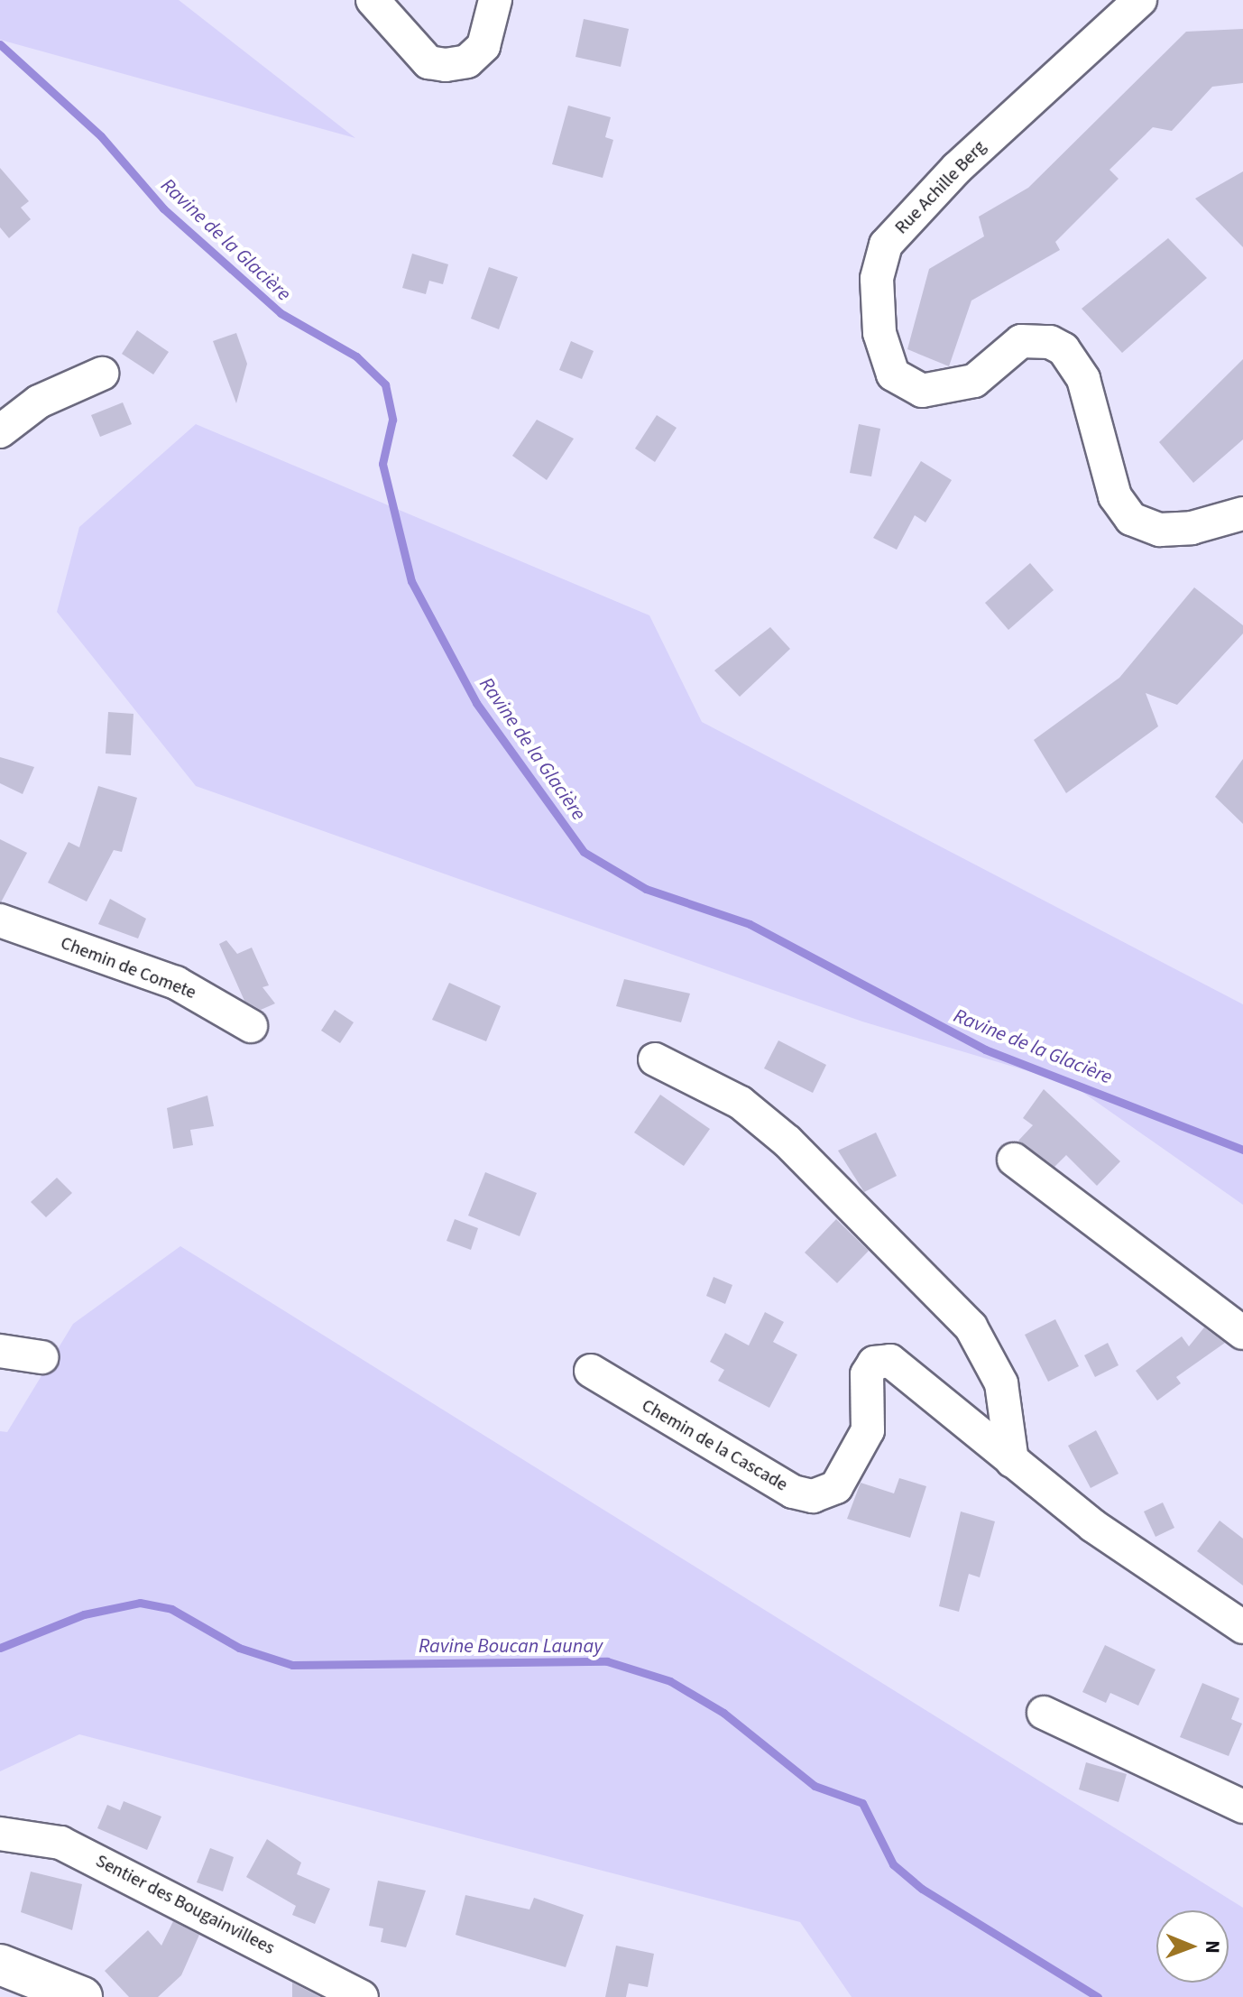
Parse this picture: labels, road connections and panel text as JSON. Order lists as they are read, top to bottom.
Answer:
{
  "streets": {
    "street": [
      "Rue Achille Berg",
      "Chemin de Comete",
      "Chemin de la Cascade",
      "Sentier des Bougainvillees"
    ]
  },
  "water": ["Ravine de la Glacière", "Ravine Boucan Launay"],
  "north": "right"
}
